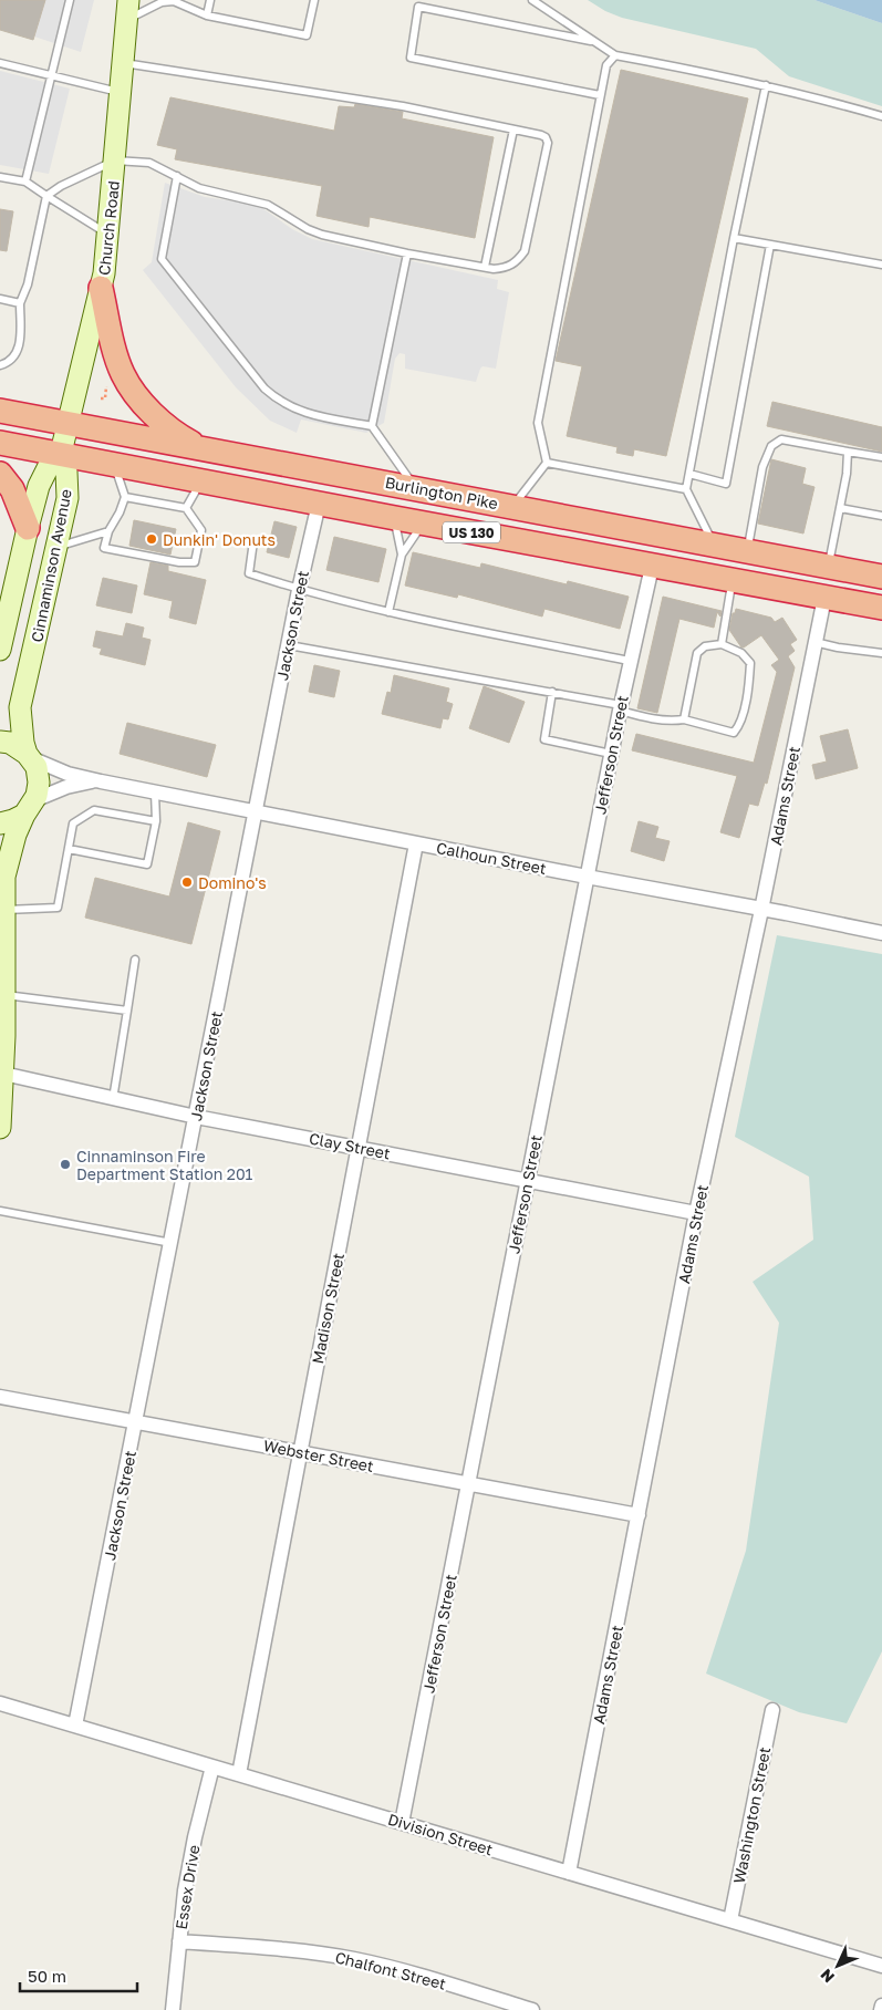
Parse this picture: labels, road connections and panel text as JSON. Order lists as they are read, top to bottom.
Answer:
{
  "streets": {
    "highway": ["Burlington Pike", "US 130"],
    "main road": ["Church Road", "Cinnaminson Avenue", "Calhoun Street"],
    "street": [
      "Jackson Street",
      "Jefferson Street",
      "Adams Street",
      "Clay Street",
      "Madison Street",
      "Webster Street",
      "Washington Street",
      "Division Street",
      "Essex Drive",
      "Chalfont Street"
    ]
  },
  "crossings": [
    ["Church Road", "Burlington Pike"],
    ["Church Road", "US 130"],
    ["Church Road", "Cinnaminson Avenue"],
    ["US 130", "Cinnaminson Avenue"],
    ["US 130", "Jackson Street"],
    ["US 130", "Jefferson Street"],
    ["US 130", "Adams Street"],
    ["Cinnaminson Avenue", "Calhoun Street"],
    ["Cinnaminson Avenue", "Clay Street"],
    ["Jackson Street", "Calhoun Street"],
    ["Jackson Street", "Clay Street"],
    ["Jackson Street", "Webster Street"],
    ["Jackson Street", "Division Street"],
    ["Jefferson Street", "Calhoun Street"],
    ["Jefferson Street", "Clay Street"],
    ["Jefferson Street", "Webster Street"],
    ["Jefferson Street", "Division Street"],
    ["Adams Street", "Calhoun Street"],
    ["Adams Street", "Clay Street"],
    ["Adams Street", "Webster Street"],
    ["Adams Street", "Division Street"],
    ["Calhoun Street", "Madison Street"],
    ["Clay Street", "Madison Street"],
    ["Madison Street", "Webster Street"],
    ["Madison Street", "Division Street"],
    ["Washington Street", "Division Street"],
    ["Division Street", "Essex Drive"],
    ["Essex Drive", "Chalfont Street"]
  ],
  "places": ["Dunkin' Donuts", "Domino's", "Cinnaminson Fire Department Station 201"],
  "scale_bar": "50 m",
  "north": "bottom left"
}
